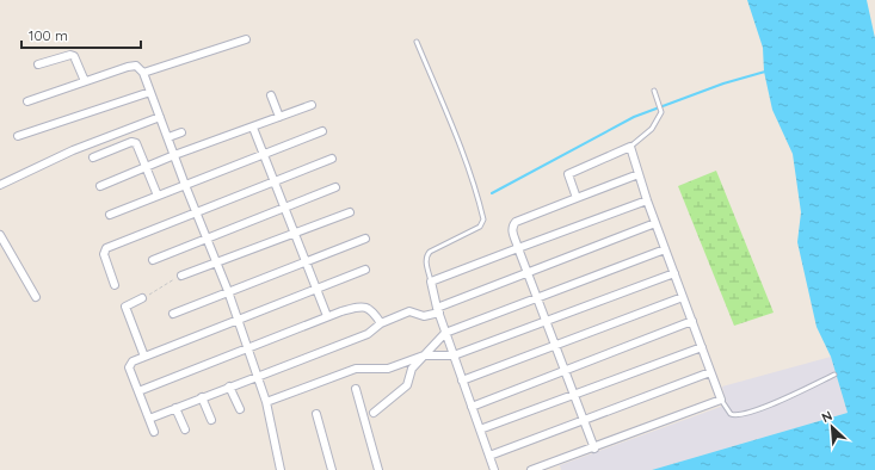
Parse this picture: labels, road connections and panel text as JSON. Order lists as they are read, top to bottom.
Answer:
{
  "scale_bar": "100 m",
  "north": "top left"
}
